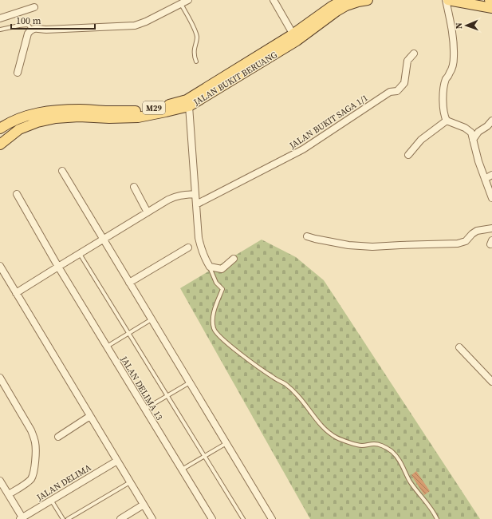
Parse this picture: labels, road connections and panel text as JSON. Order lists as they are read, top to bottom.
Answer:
{
  "streets": {
    "main road": ["JALAN BUKIT BERUANG", "M29"],
    "street": ["JALAN BUKIT SAGA 1/1", "JALAN DELIMA 13", "JALAN DELIMA"]
  },
  "scale_bar": "100 m",
  "north": "left"
}
